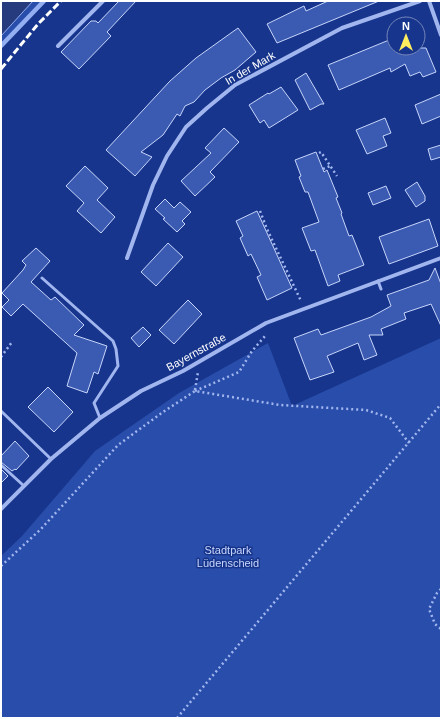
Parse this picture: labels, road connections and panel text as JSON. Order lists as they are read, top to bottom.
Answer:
{
  "streets": {
    "street": ["In der Mark", "Bayernstraße"]
  },
  "parks": ["Stadtpark Lüdenscheid"],
  "north": "top"
}
